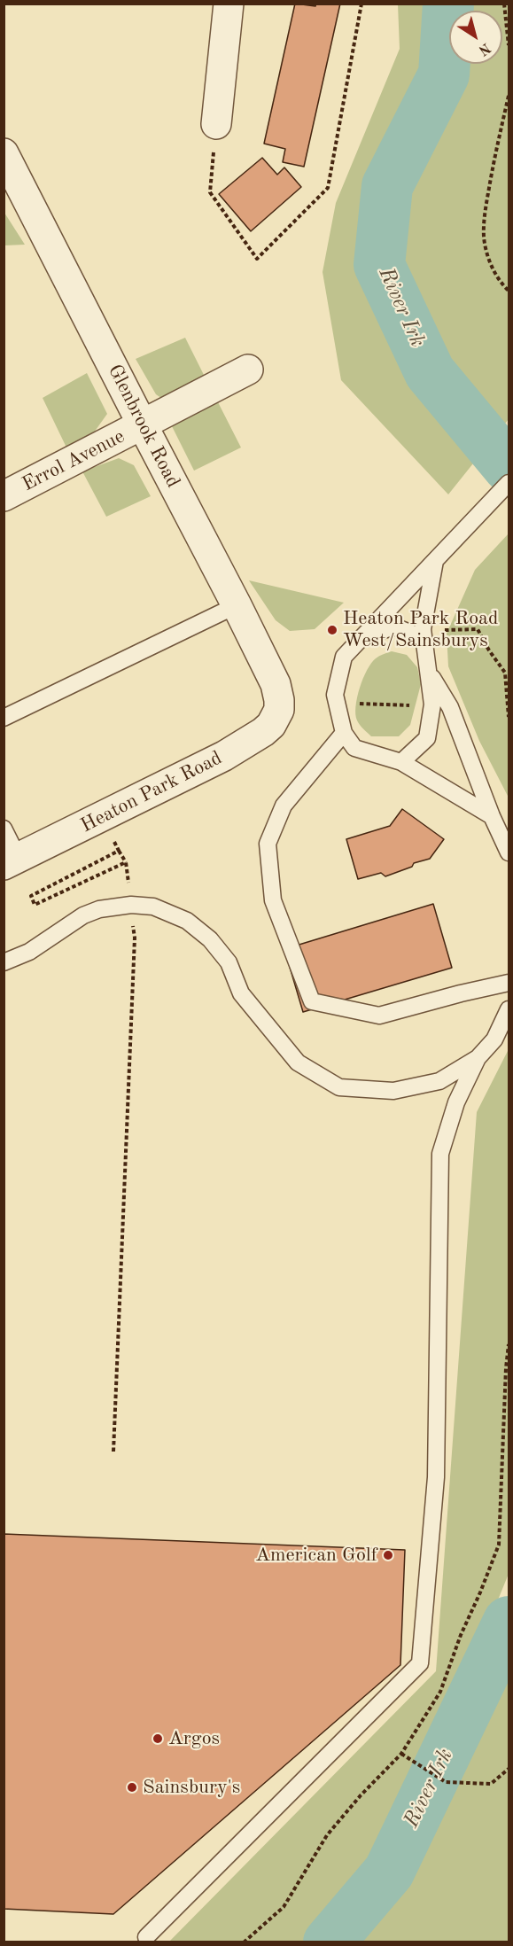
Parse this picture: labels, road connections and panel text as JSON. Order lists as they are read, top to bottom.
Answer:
{
  "streets": {
    "street": ["Glenbrook Road", "Errol Avenue", "Heaton Park Road"]
  },
  "crossings": [
    ["Glenbrook Road", "Errol Avenue"],
    ["Glenbrook Road", "Heaton Park Road"]
  ],
  "water": ["River Irk"],
  "places": [
    "Heaton Park Road West/Sainsburys",
    "American Golf",
    "Argos",
    "Sainsbury's"
  ],
  "north": "bottom right"
}
